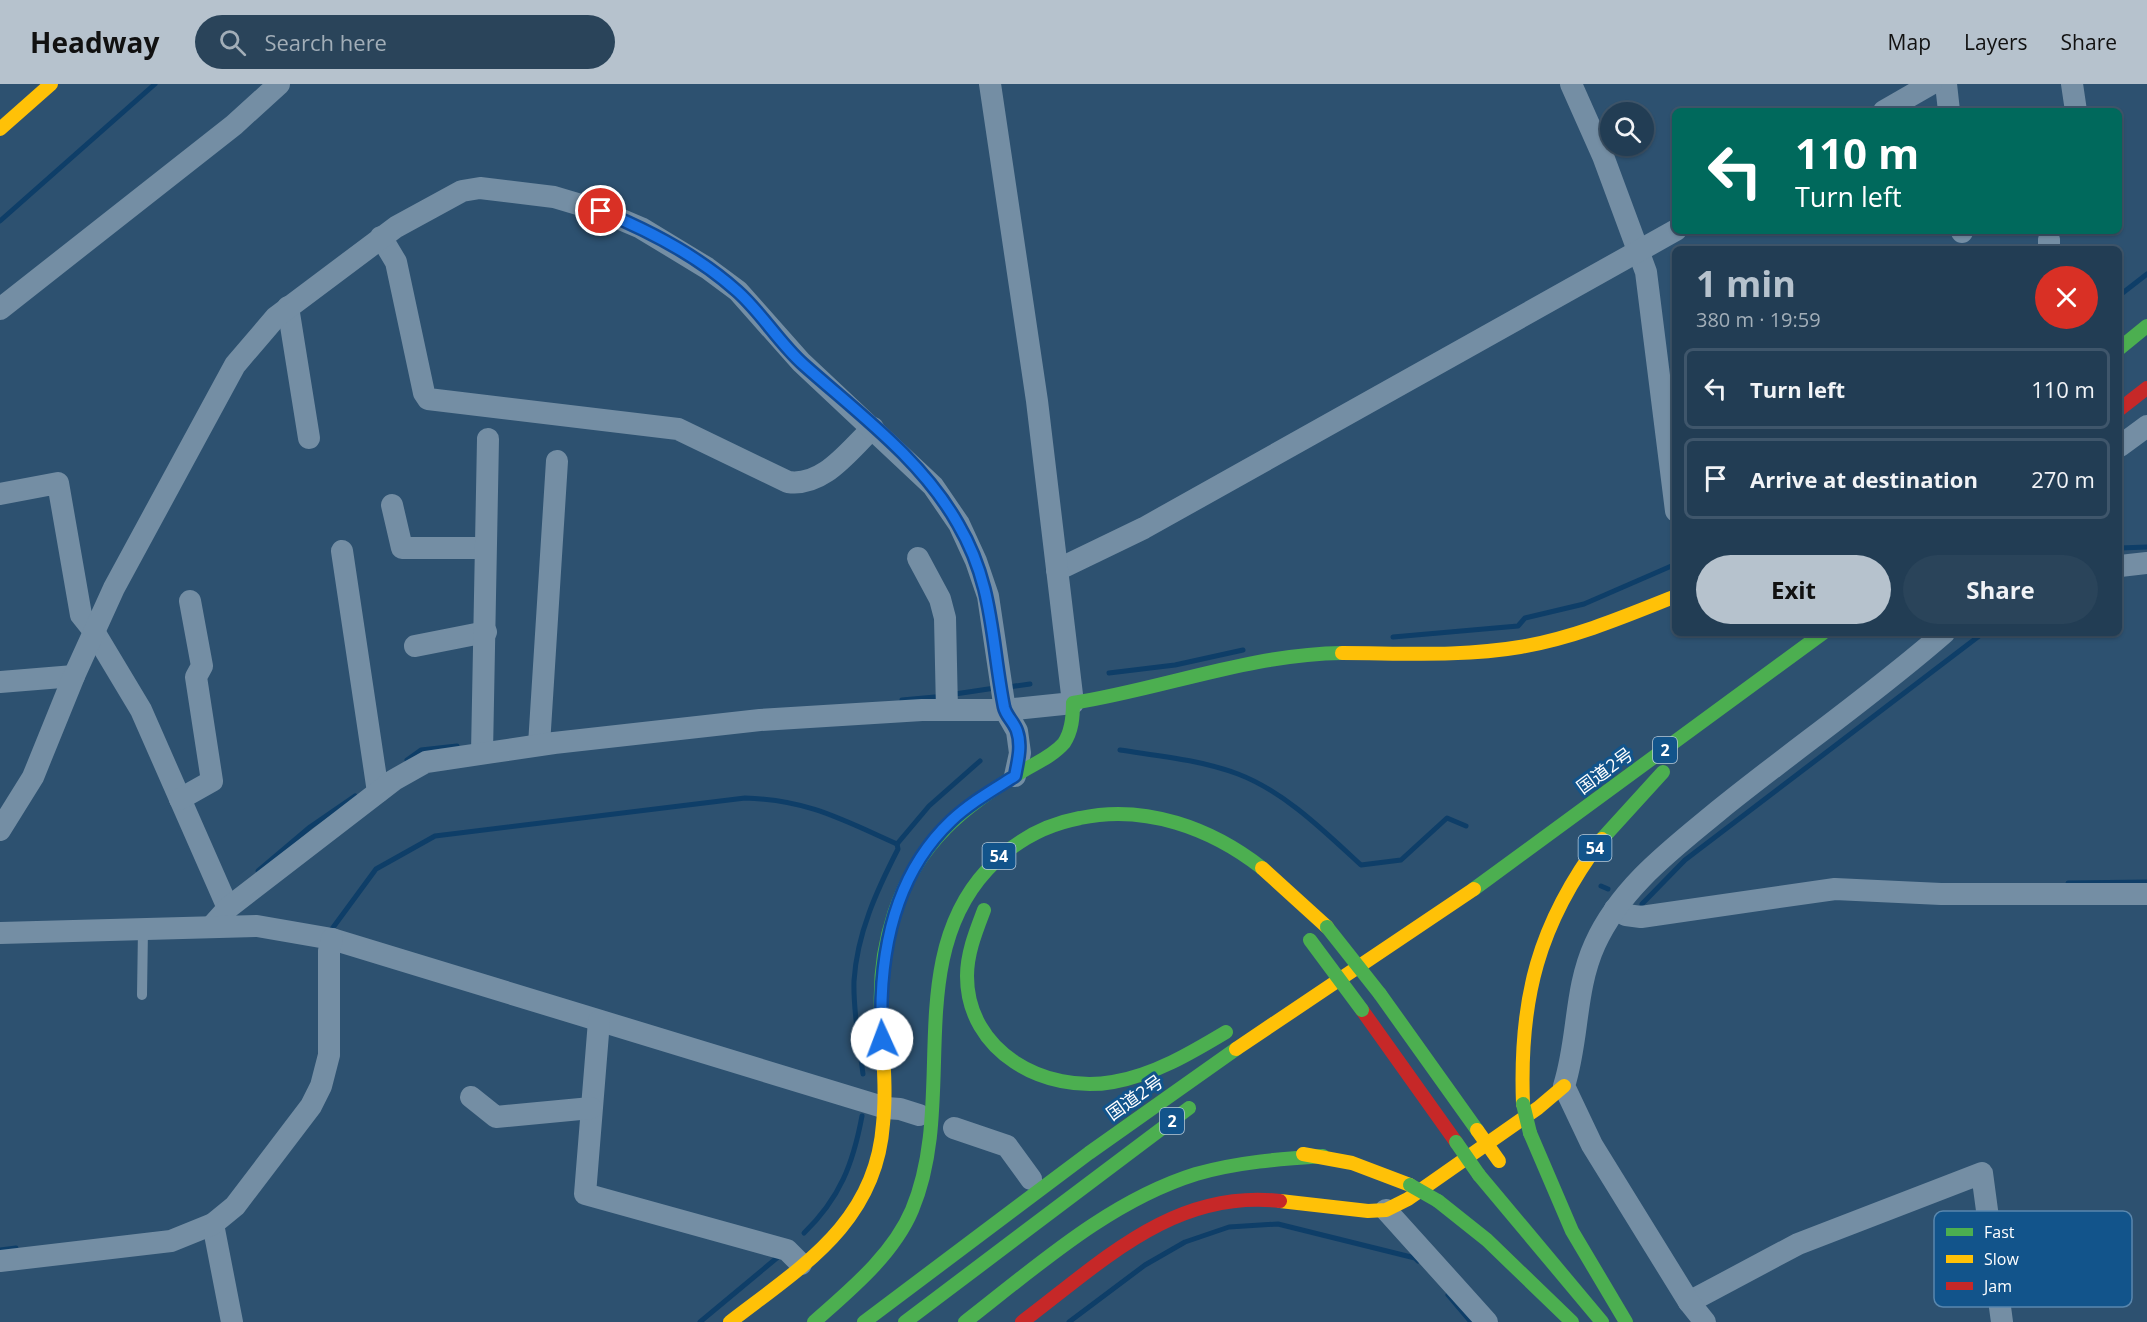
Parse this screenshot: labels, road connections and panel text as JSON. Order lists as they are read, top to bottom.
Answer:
{
  "streets": {
    "main road": ["2", "国道2号", "54"]
  },
  "crossings": [
    ["国道2号", "54"]
  ],
  "legend": ["Fast", "Slow", "Jam"],
  "page": {
    "header": "Headway",
    "search": "Search here",
    "nav": ["Map", "Layers", "Share"],
    "turn": ["110 m", "Turn left"],
    "heading": ["1 min", "380 m · 19:59"],
    "list": [
      {
        "name": "Turn left",
        "value": "110 m"
      },
      {
        "name": "Arrive at destination",
        "value": "270 m"
      }
    ],
    "buttons": ["Exit", "Share"]
  }
}
